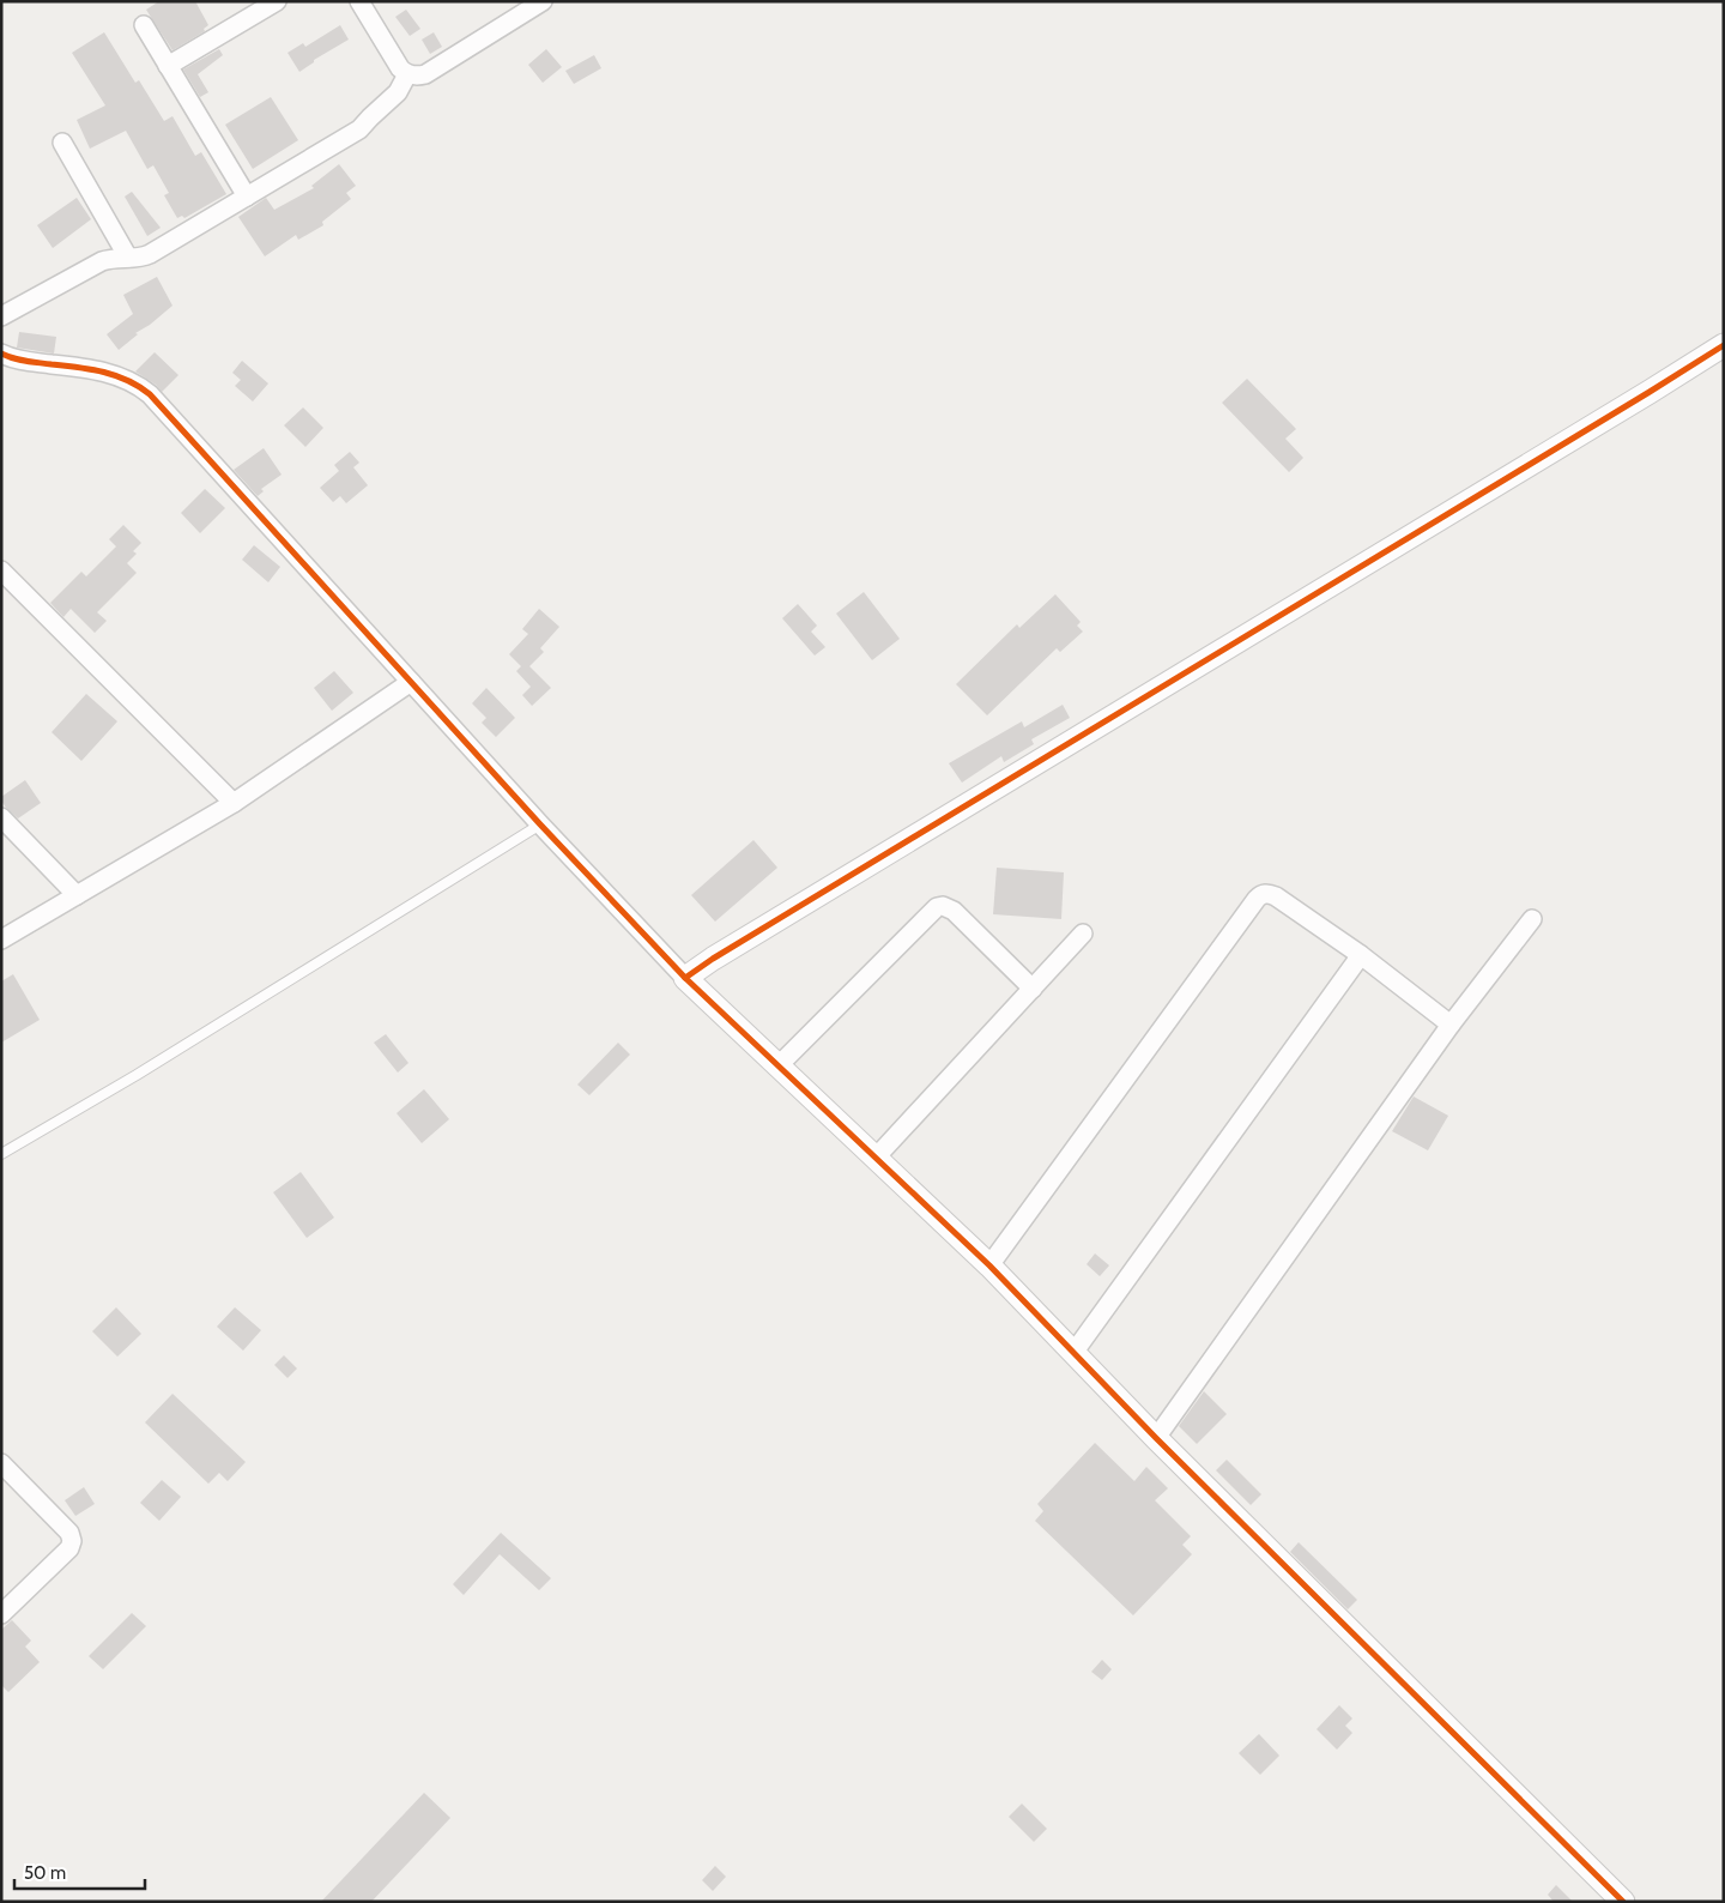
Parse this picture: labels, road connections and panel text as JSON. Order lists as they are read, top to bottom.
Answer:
{
  "scale_bar": "50 m"
}
